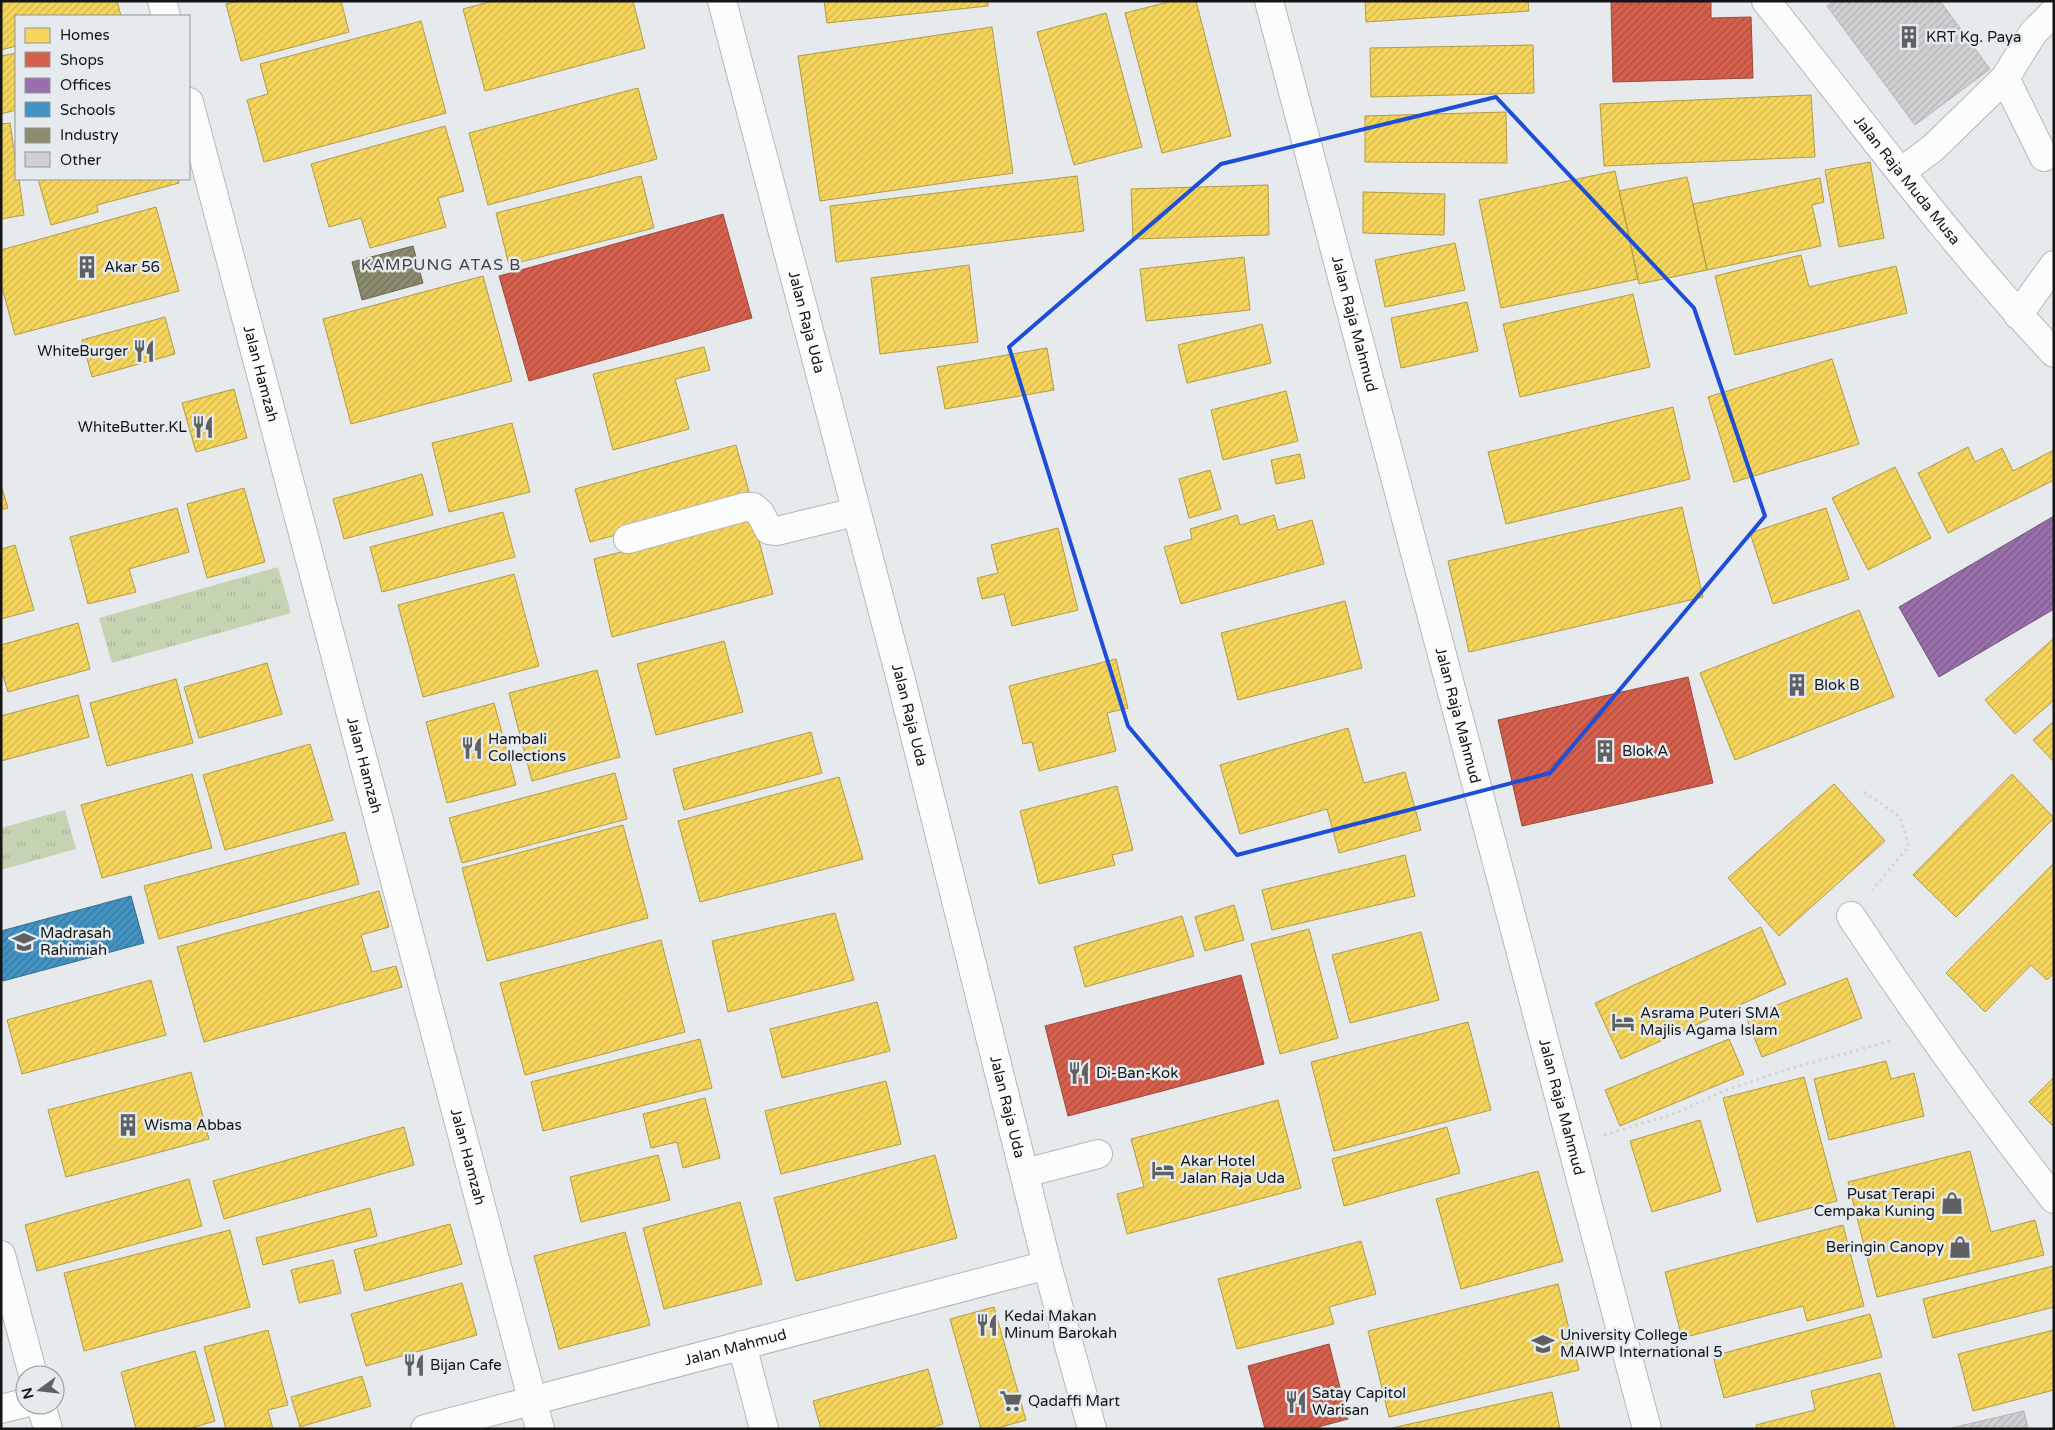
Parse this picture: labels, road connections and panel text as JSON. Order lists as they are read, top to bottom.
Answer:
{
  "streets": {
    "street": [
      "Jalan Raja Muda Musa",
      "Jalan Raja Uda",
      "Jalan Raja Mahmud",
      "Jalan Hamzah",
      "Jalan Mahmud"
    ]
  },
  "crossings": [
    ["Jalan Raja Uda", "Jalan Mahmud"],
    ["Jalan Hamzah", "Jalan Mahmud"]
  ],
  "districts": ["KAMPUNG ATAS B"],
  "places": {
    "building": [
      "KRT Kg. Paya",
      "Akar 56",
      "Blok B",
      "Blok A",
      "Wisma Abbas"
    ],
    "restaurant": [
      "WhiteBurger",
      "WhiteButter.KL",
      "Hambali Collections",
      "Di-Ban-Kok",
      "Kedai Makan Minum Barokah",
      "Bijan Cafe",
      "Satay Capitol Warisan"
    ],
    "school or university": ["Madrasah Rahimiah", "University College MAIWP International 5"],
    "hotel": ["Asrama Puteri SMA Majlis Agama Islam", "Akar Hotel Jalan Raja Uda"],
    "shop": ["Pusat Terapi Cempaka Kuning", "Beringin Canopy"],
    "supermarket": ["Qadaffi Mart"]
  },
  "legend": [
    "Homes",
    "Shops",
    "Offices",
    "Schools",
    "Industry",
    "Other"
  ],
  "north": "left"
}
